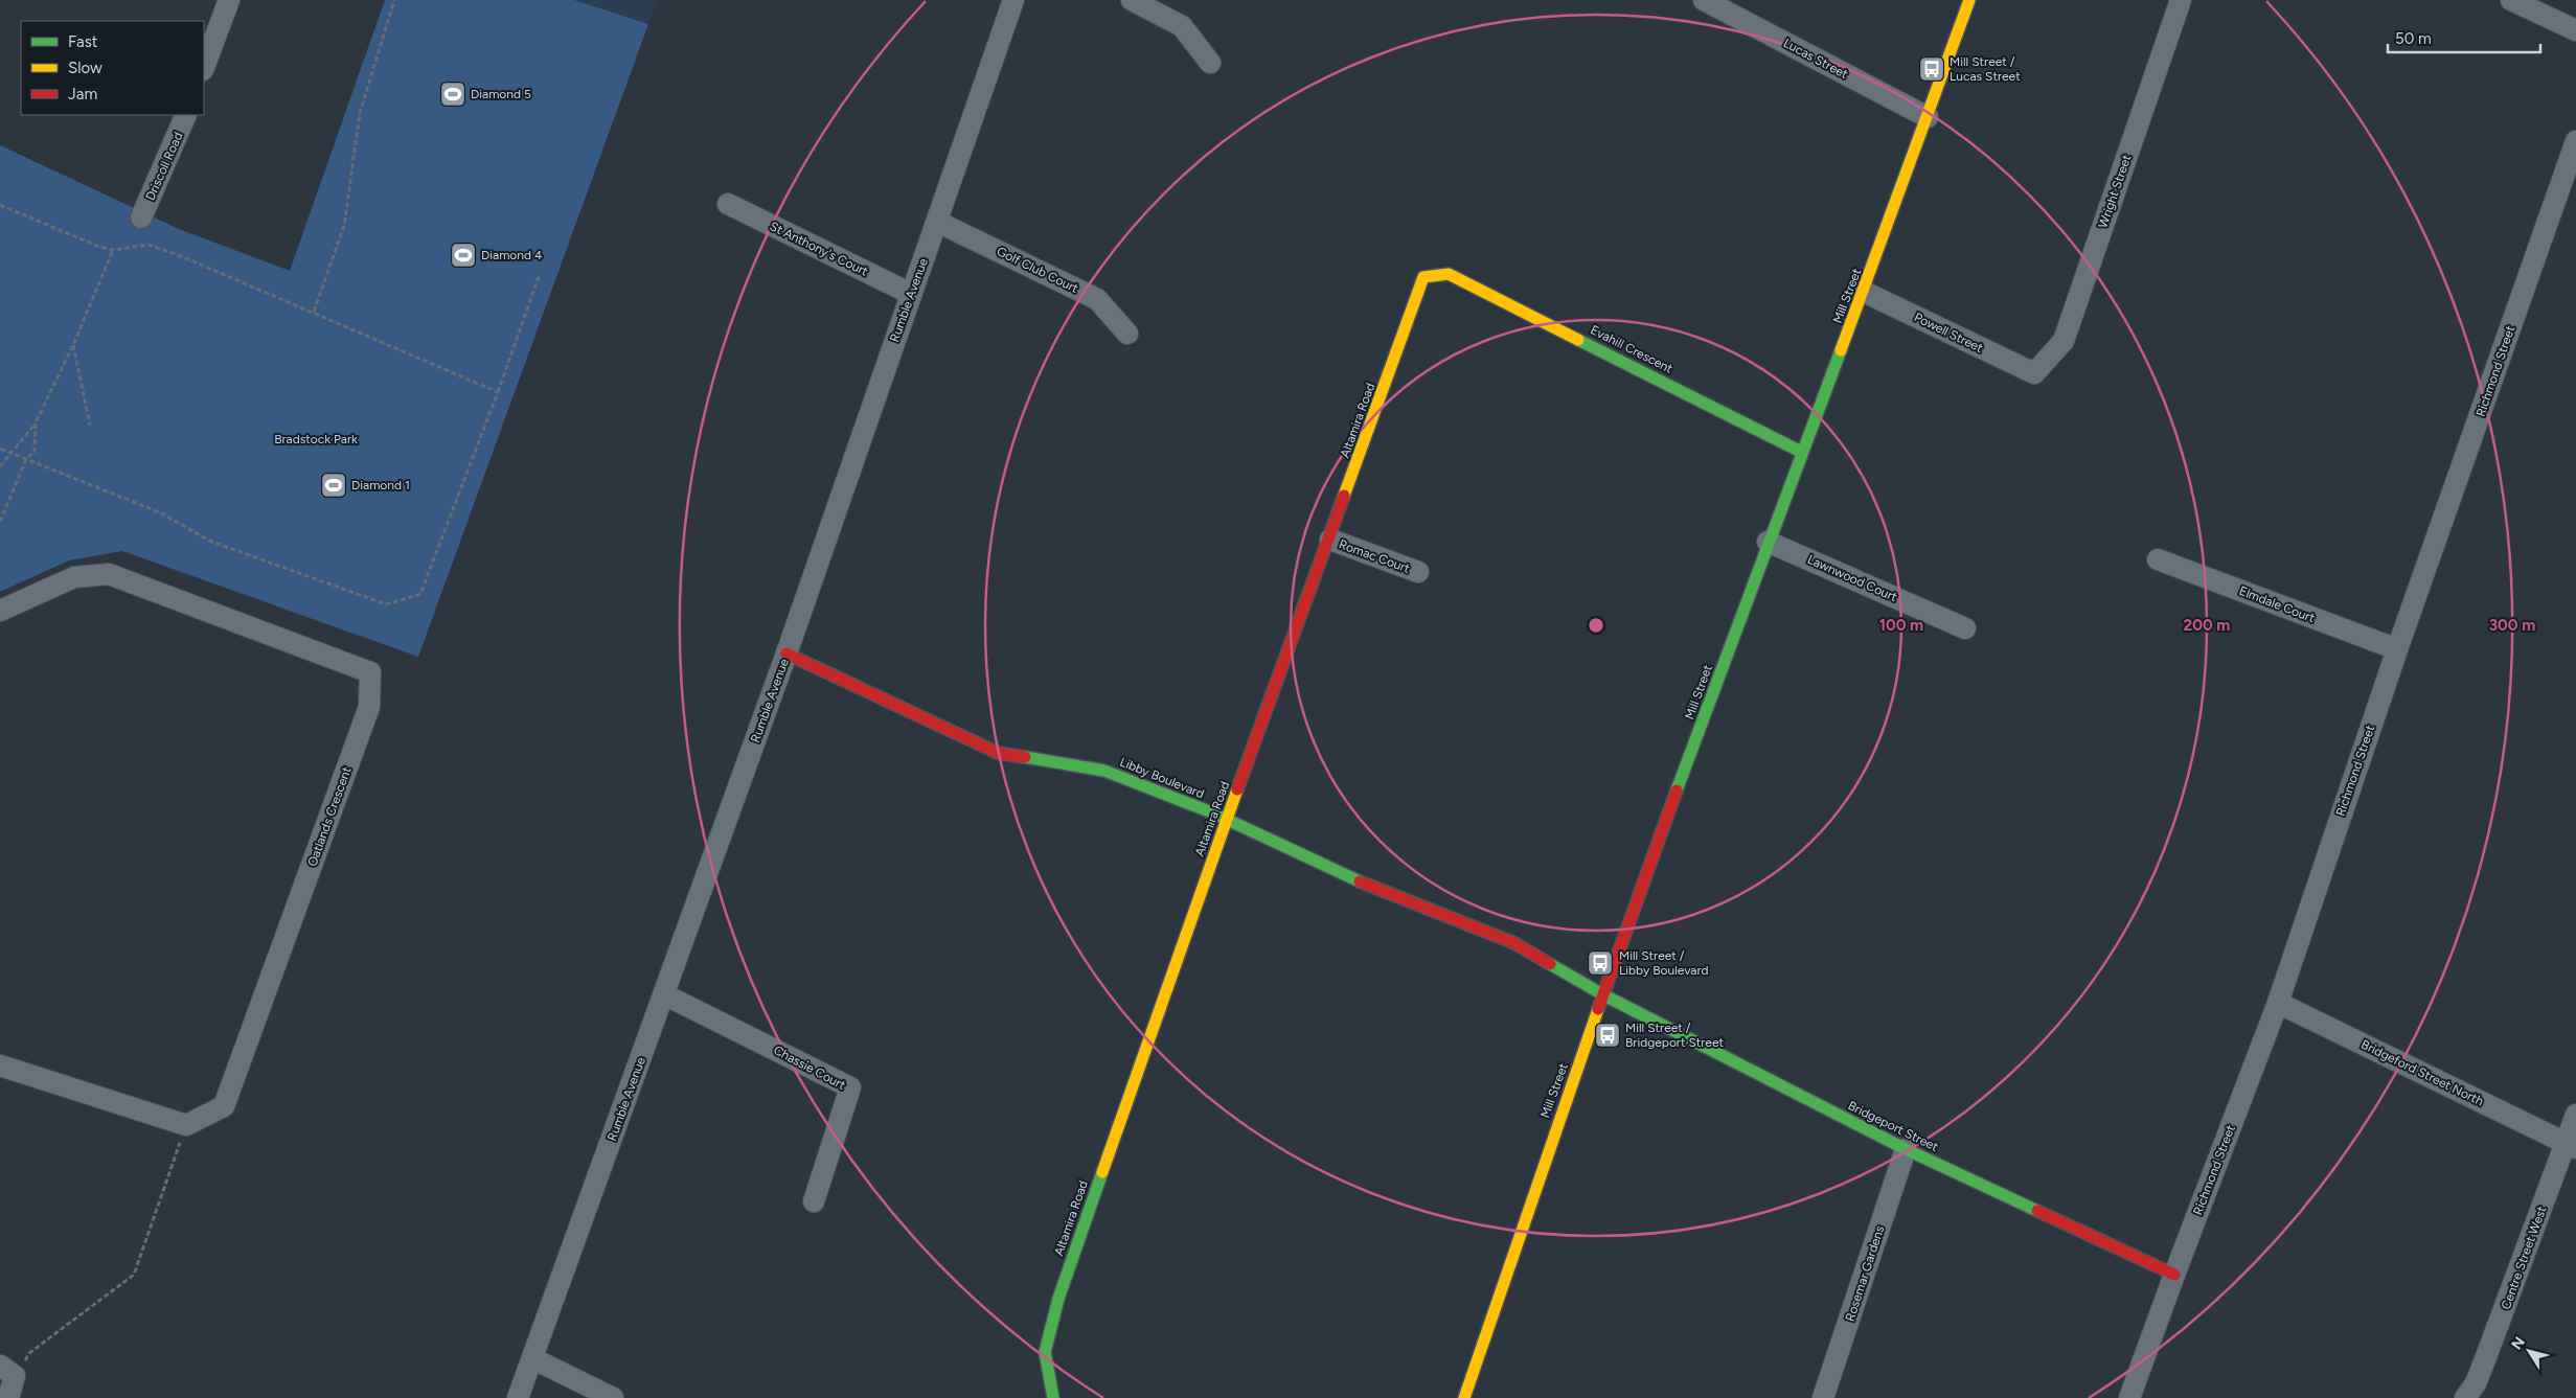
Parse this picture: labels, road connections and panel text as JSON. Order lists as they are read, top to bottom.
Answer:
{
  "streets": {
    "street": [
      "Lucas Street",
      "Driscoll Road",
      "Wright Street",
      "St Anthony's Court",
      "Golf Club Court",
      "Mill Street",
      "Rumble Avenue",
      "Powell Street",
      "Evahill Crescent",
      "Richmond Street",
      "Altamira Road",
      "Romac Court",
      "Lawnwood Court",
      "Elmdale Court",
      "Libby Boulevard",
      "Oatlands Crescent",
      "Chassie Court",
      "Bridgeford Street North",
      "Bridgeport Street",
      "Centre Street West",
      "Rosemar Gardens"
    ]
  },
  "crossings": [
    ["Lucas Street", "Mill Street"],
    ["Wright Street", "Powell Street"],
    ["St Anthony's Court", "Rumble Avenue"],
    ["Golf Club Court", "Rumble Avenue"],
    ["Mill Street", "Powell Street"],
    ["Mill Street", "Evahill Crescent"],
    ["Mill Street", "Lawnwood Court"],
    ["Mill Street", "Libby Boulevard"],
    ["Mill Street", "Bridgeport Street"],
    ["Rumble Avenue", "Libby Boulevard"],
    ["Rumble Avenue", "Chassie Court"],
    ["Evahill Crescent", "Altamira Road"],
    ["Richmond Street", "Elmdale Court"],
    ["Richmond Street", "Bridgeford Street North"],
    ["Richmond Street", "Bridgeport Street"],
    ["Altamira Road", "Romac Court"],
    ["Altamira Road", "Libby Boulevard"],
    ["Libby Boulevard", "Bridgeport Street"],
    ["Bridgeford Street North", "Centre Street West"],
    ["Bridgeport Street", "Rosemar Gardens"]
  ],
  "parks": ["Bradstock Park"],
  "places": {
    "bus stop": ["Mill Street / Lucas Street", "Mill Street / Libby Boulevard", "Mill Street / Bridgeport Street"],
    "sports": ["Diamond 5", "Diamond 4", "Diamond 1"]
  },
  "legend": ["Fast", "Slow", "Jam"],
  "scale_bar": "50 m",
  "north": "top left",
  "rings": ["100 m", "200 m", "300 m"]
}
